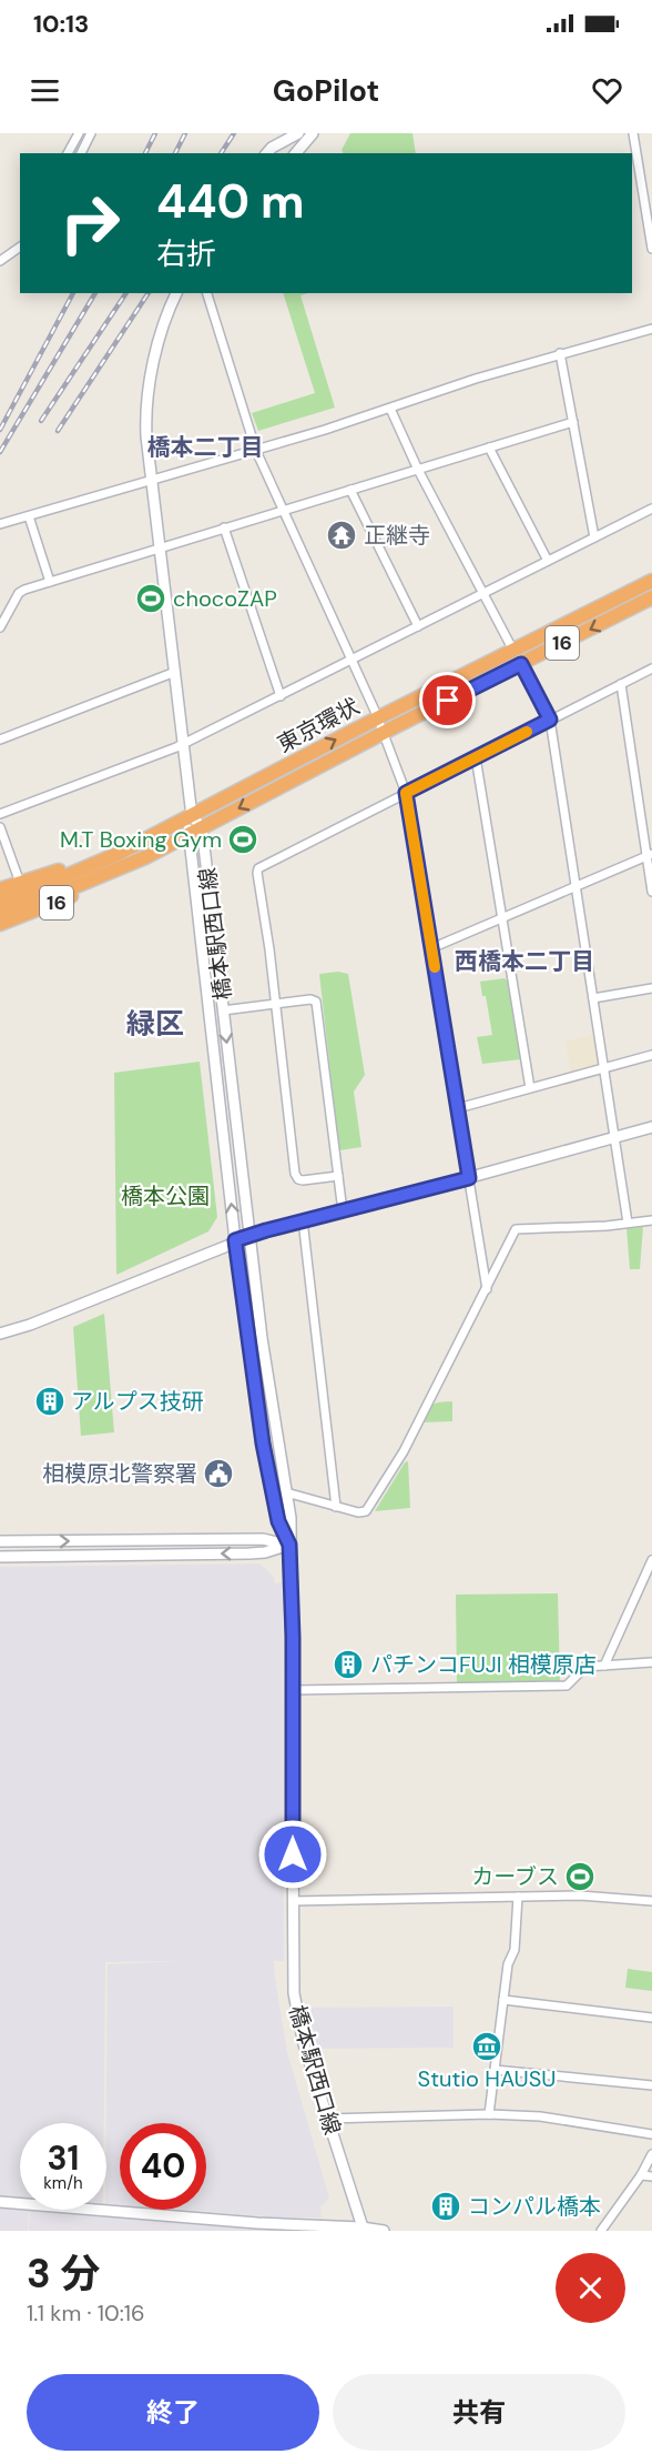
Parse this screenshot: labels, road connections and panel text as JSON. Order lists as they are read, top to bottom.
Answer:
{
  "streets": {
    "highway": ["16", "東京環状"],
    "street": ["橋本駅西口線"]
  },
  "crossings": [
    ["16", "東京環状"],
    ["東京環状", "橋本駅西口線"]
  ],
  "districts": ["橋本二丁目", "西橋本二丁目", "緑区"],
  "parks": ["橋本公園"],
  "places": {
    "temple": ["正継寺"],
    "sports": ["chocoZAP", "M.T Boxing Gym", "カーブス"],
    "building": ["アルプス技研", "パチンコFUJI 相模原店", "コンパル橋本"],
    "public building": ["相模原北警察署"],
    "museum": ["Stutio HAUSU"]
  },
  "page": {
    "status": "10:13",
    "header": "GoPilot",
    "turn": ["440 m", "右折"],
    "speed": "31 km/h",
    "limit": "40",
    "heading": ["3 分", "1.1 km · 10:16"],
    "buttons": ["終了", "共有"]
  }
}
